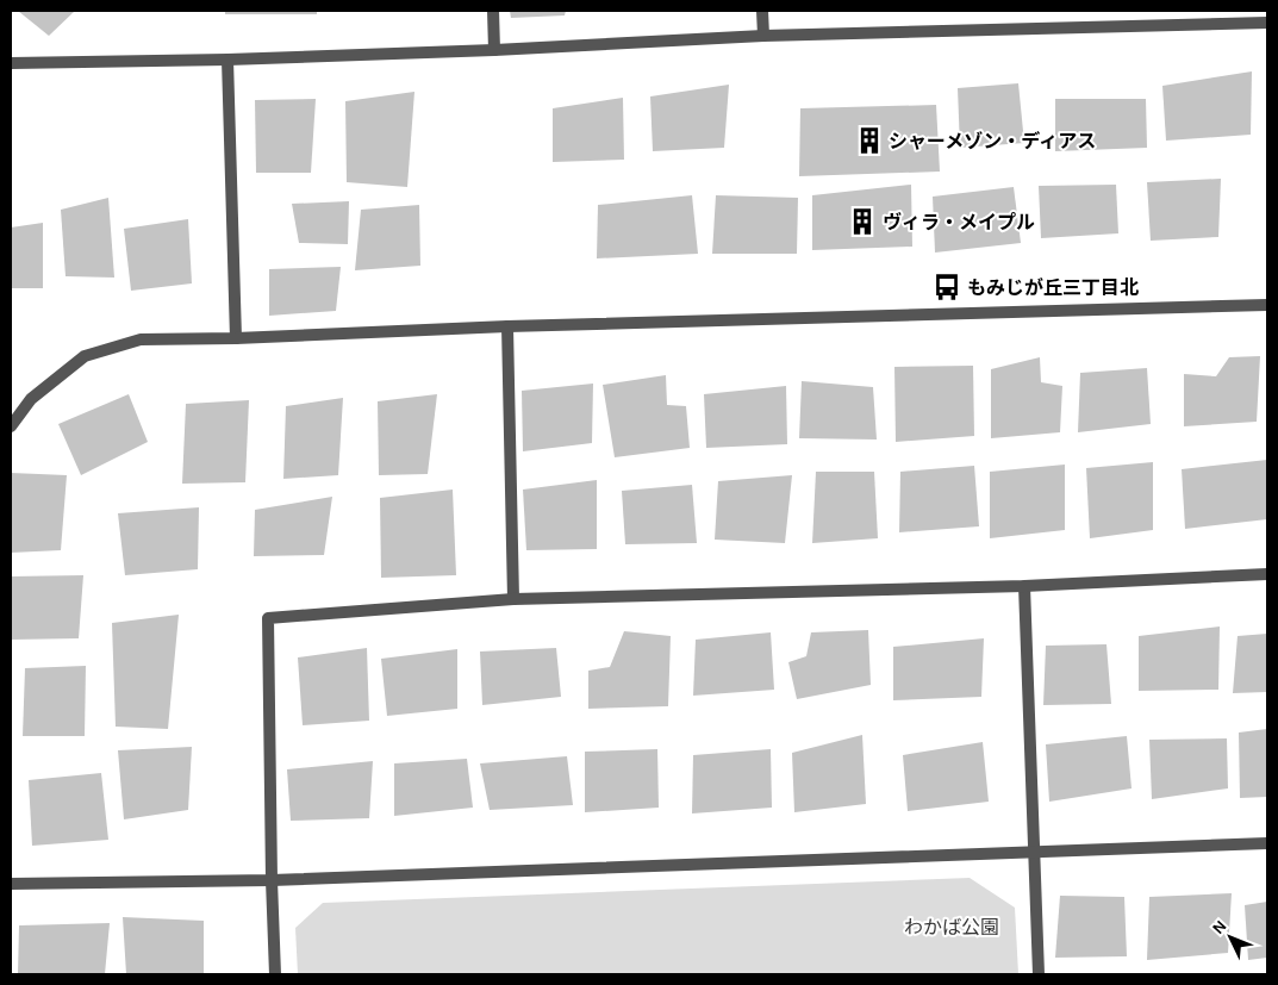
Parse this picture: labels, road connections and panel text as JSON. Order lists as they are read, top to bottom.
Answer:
{
  "parks": ["わかば公園"],
  "places": {
    "building": ["シャーメゾン・ディアス", "ヴィラ・メイプル"],
    "bus stop": ["もみじが丘三丁目北"]
  },
  "north": "top left"
}
